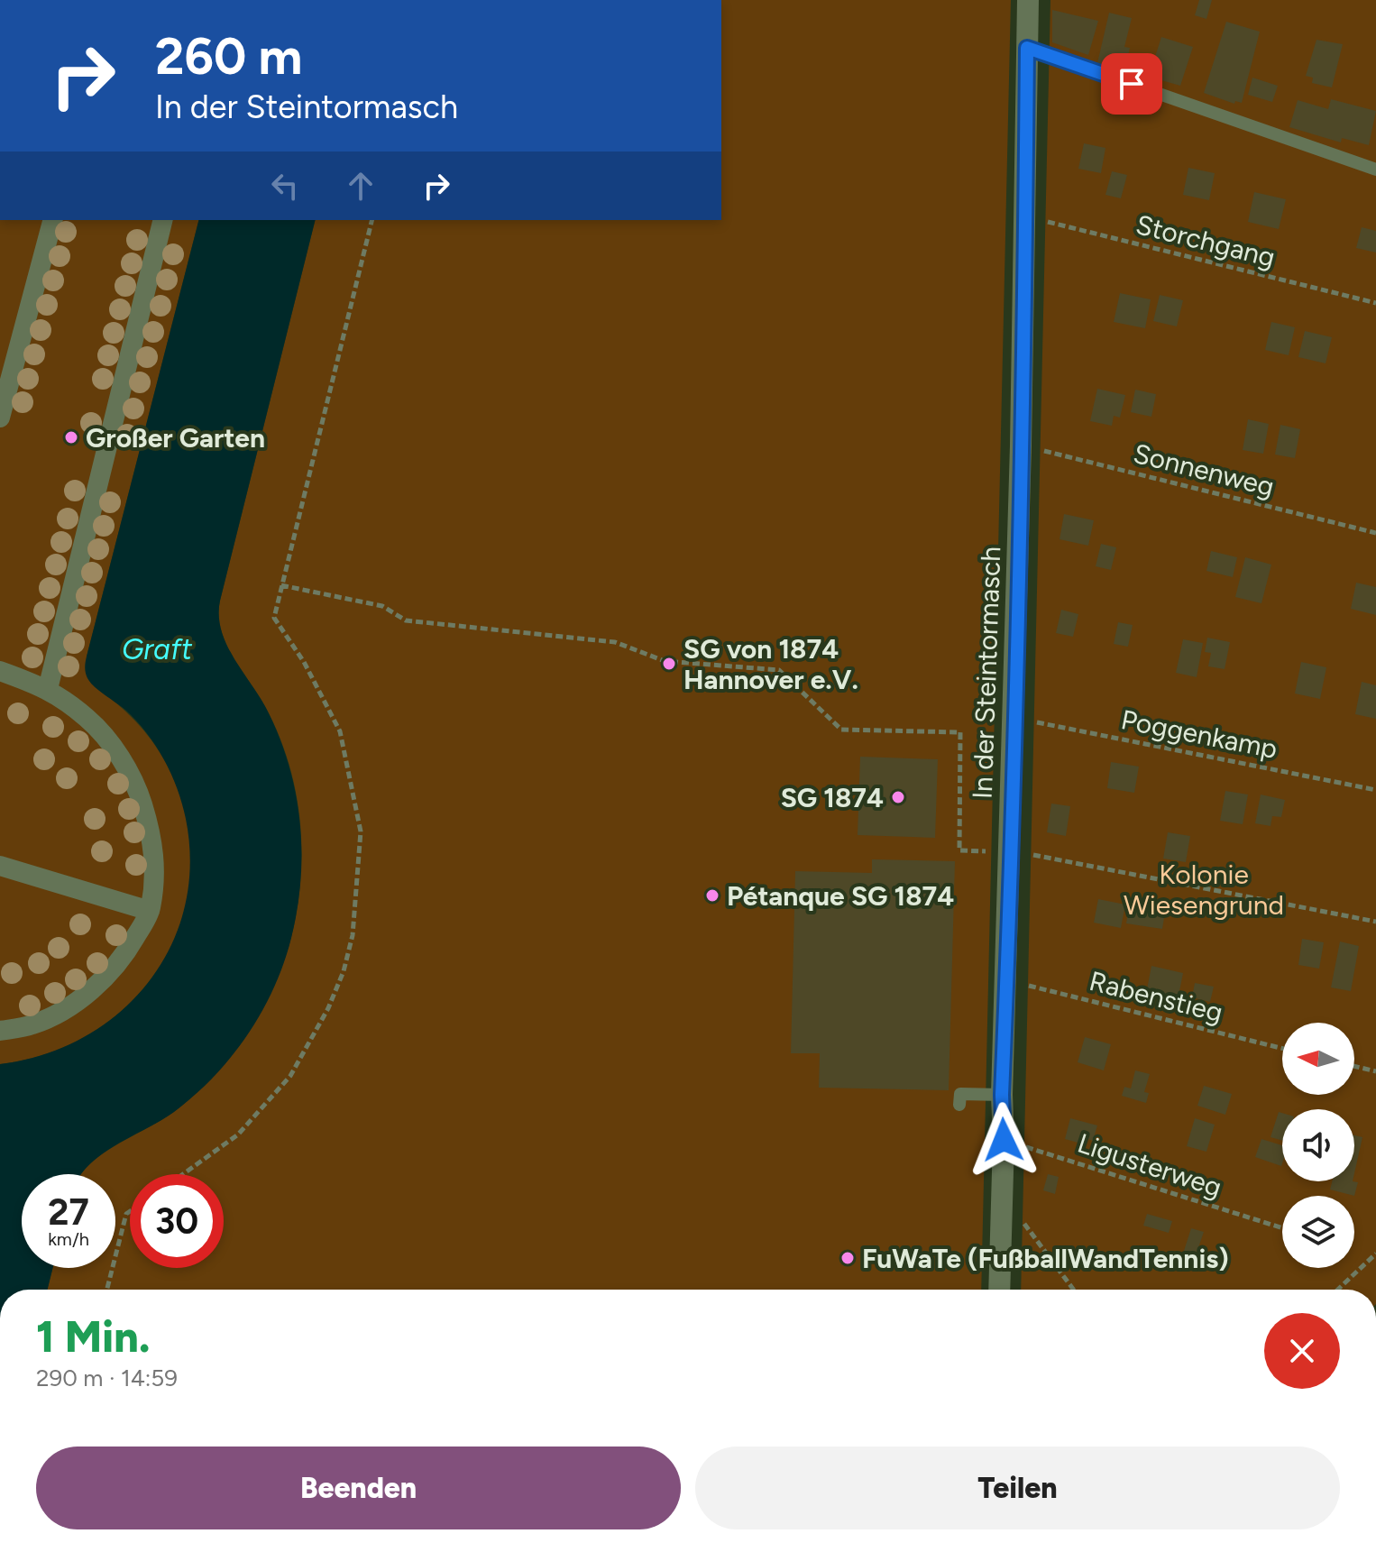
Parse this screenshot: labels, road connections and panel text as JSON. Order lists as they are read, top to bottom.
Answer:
{
  "streets": {
    "street": ["In der Steintormasch"],
    "path": [
      "Storchgang",
      "Sonnenweg",
      "Poggenkamp",
      "Rabenstieg",
      "Ligusterweg"
    ]
  },
  "crossings": [
    ["Storchgang", "In der Steintormasch"],
    ["Sonnenweg", "In der Steintormasch"],
    ["In der Steintormasch", "Poggenkamp"],
    ["In der Steintormasch", "Rabenstieg"],
    ["In der Steintormasch", "Ligusterweg"]
  ],
  "water": ["Graft"],
  "parks": ["Kolonie Wiesengrund"],
  "places": [
    "Großer Garten",
    "SG von 1874 Hannover e.V.",
    "SG 1874",
    "Pétanque SG 1874",
    "FuWaTe (FußballWandTennis)"
  ],
  "north": "left",
  "page": {
    "turn": ["260 m", "In der Steintormasch"],
    "speed": "27 km/h",
    "limit": "30",
    "heading": ["1 Min.", "290 m · 14:59"],
    "buttons": ["Beenden", "Teilen"]
  }
}
